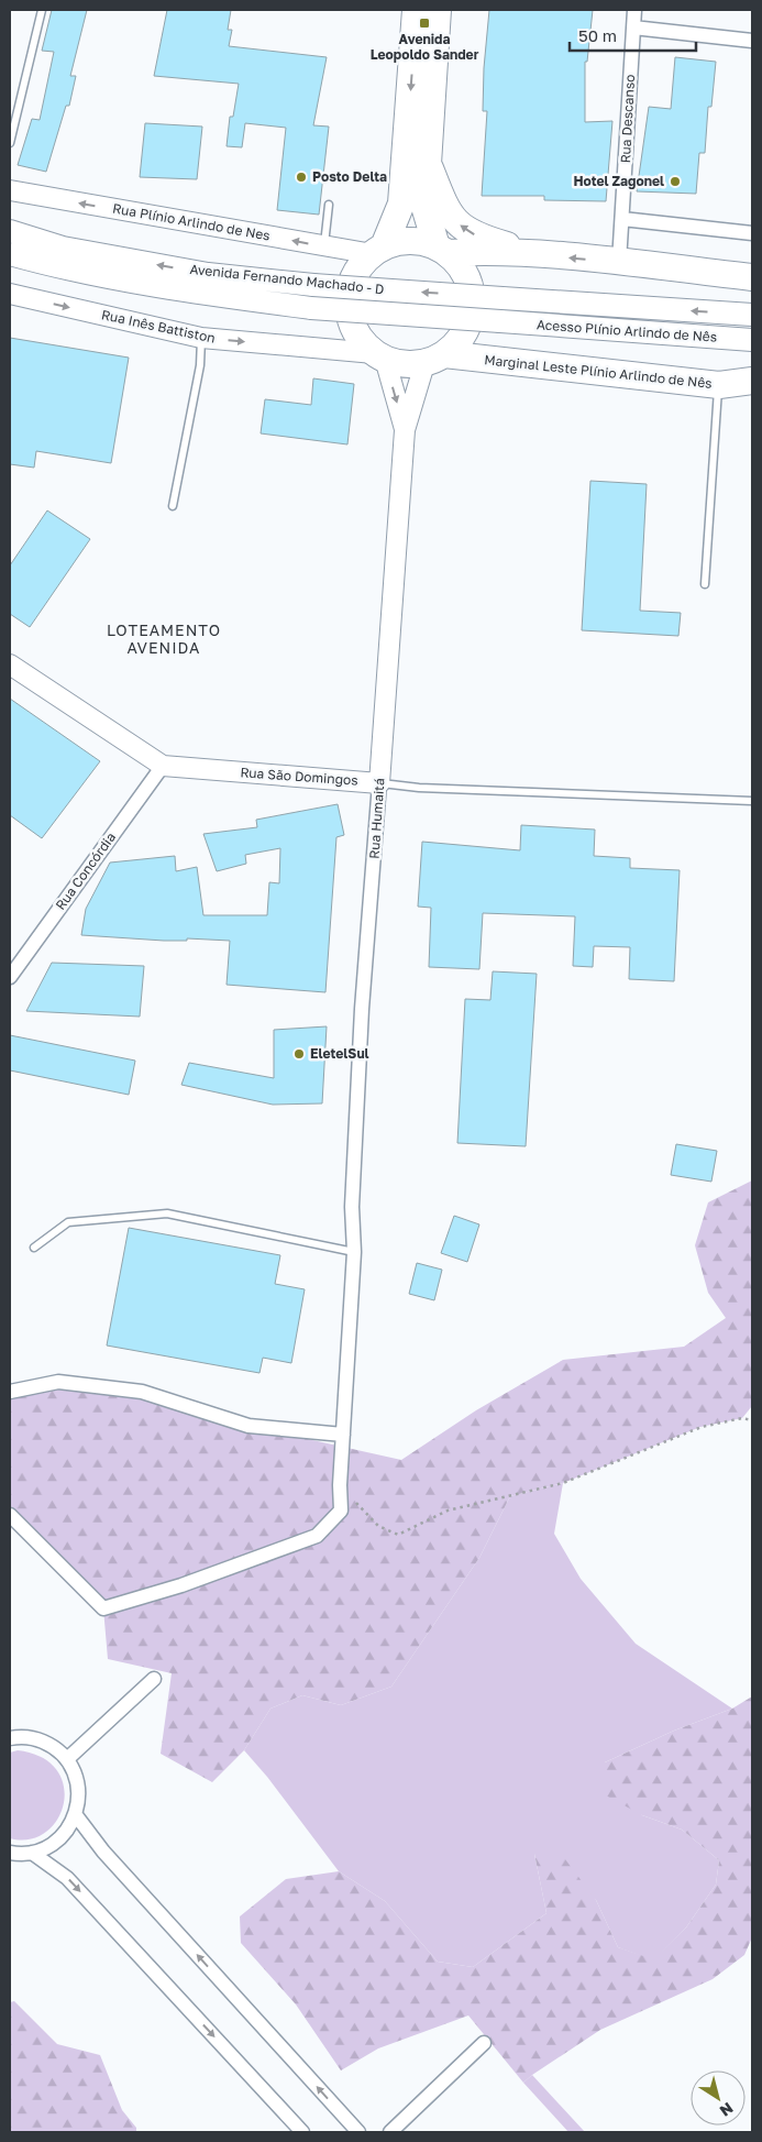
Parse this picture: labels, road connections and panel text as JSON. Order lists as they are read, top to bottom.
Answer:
{
  "streets": {
    "highway": ["Marginal Leste Plínio Arlindo de Nês"],
    "main road": ["Avenida Fernando Machado - D", "Acesso Plínio Arlindo de Nês"],
    "street": [
      "Rua Descanso",
      "Rua Plínio Arlindo de Nes",
      "Rua Inês Battiston",
      "Rua São Domingos",
      "Rua Humaitá",
      "Rua Concórdia"
    ]
  },
  "crossings": [
    ["Rua Plínio Arlindo de Nes", "Rua Inês Battiston"],
    ["Rua Plínio Arlindo de Nes", "Marginal Leste Plínio Arlindo de Nês"],
    ["Rua Plínio Arlindo de Nes", "Rua Humaitá"],
    ["Avenida Fernando Machado - D", "Acesso Plínio Arlindo de Nês"],
    ["Rua Inês Battiston", "Marginal Leste Plínio Arlindo de Nês"],
    ["Rua Inês Battiston", "Rua Humaitá"],
    ["Marginal Leste Plínio Arlindo de Nês", "Rua Humaitá"],
    ["Rua São Domingos", "Rua Humaitá"],
    ["Rua São Domingos", "Rua Concórdia"]
  ],
  "one_way": ["Rua Plínio Arlindo de Nes", "Rua Inês Battiston"],
  "districts": ["LOTEAMENTO AVENIDA"],
  "places": {
    "transit": ["Avenida Leopoldo Sander"],
    "other": ["Posto Delta", "Hotel Zagonel", "EletelSul"]
  },
  "scale_bar": "50 m",
  "north": "bottom right"
}
